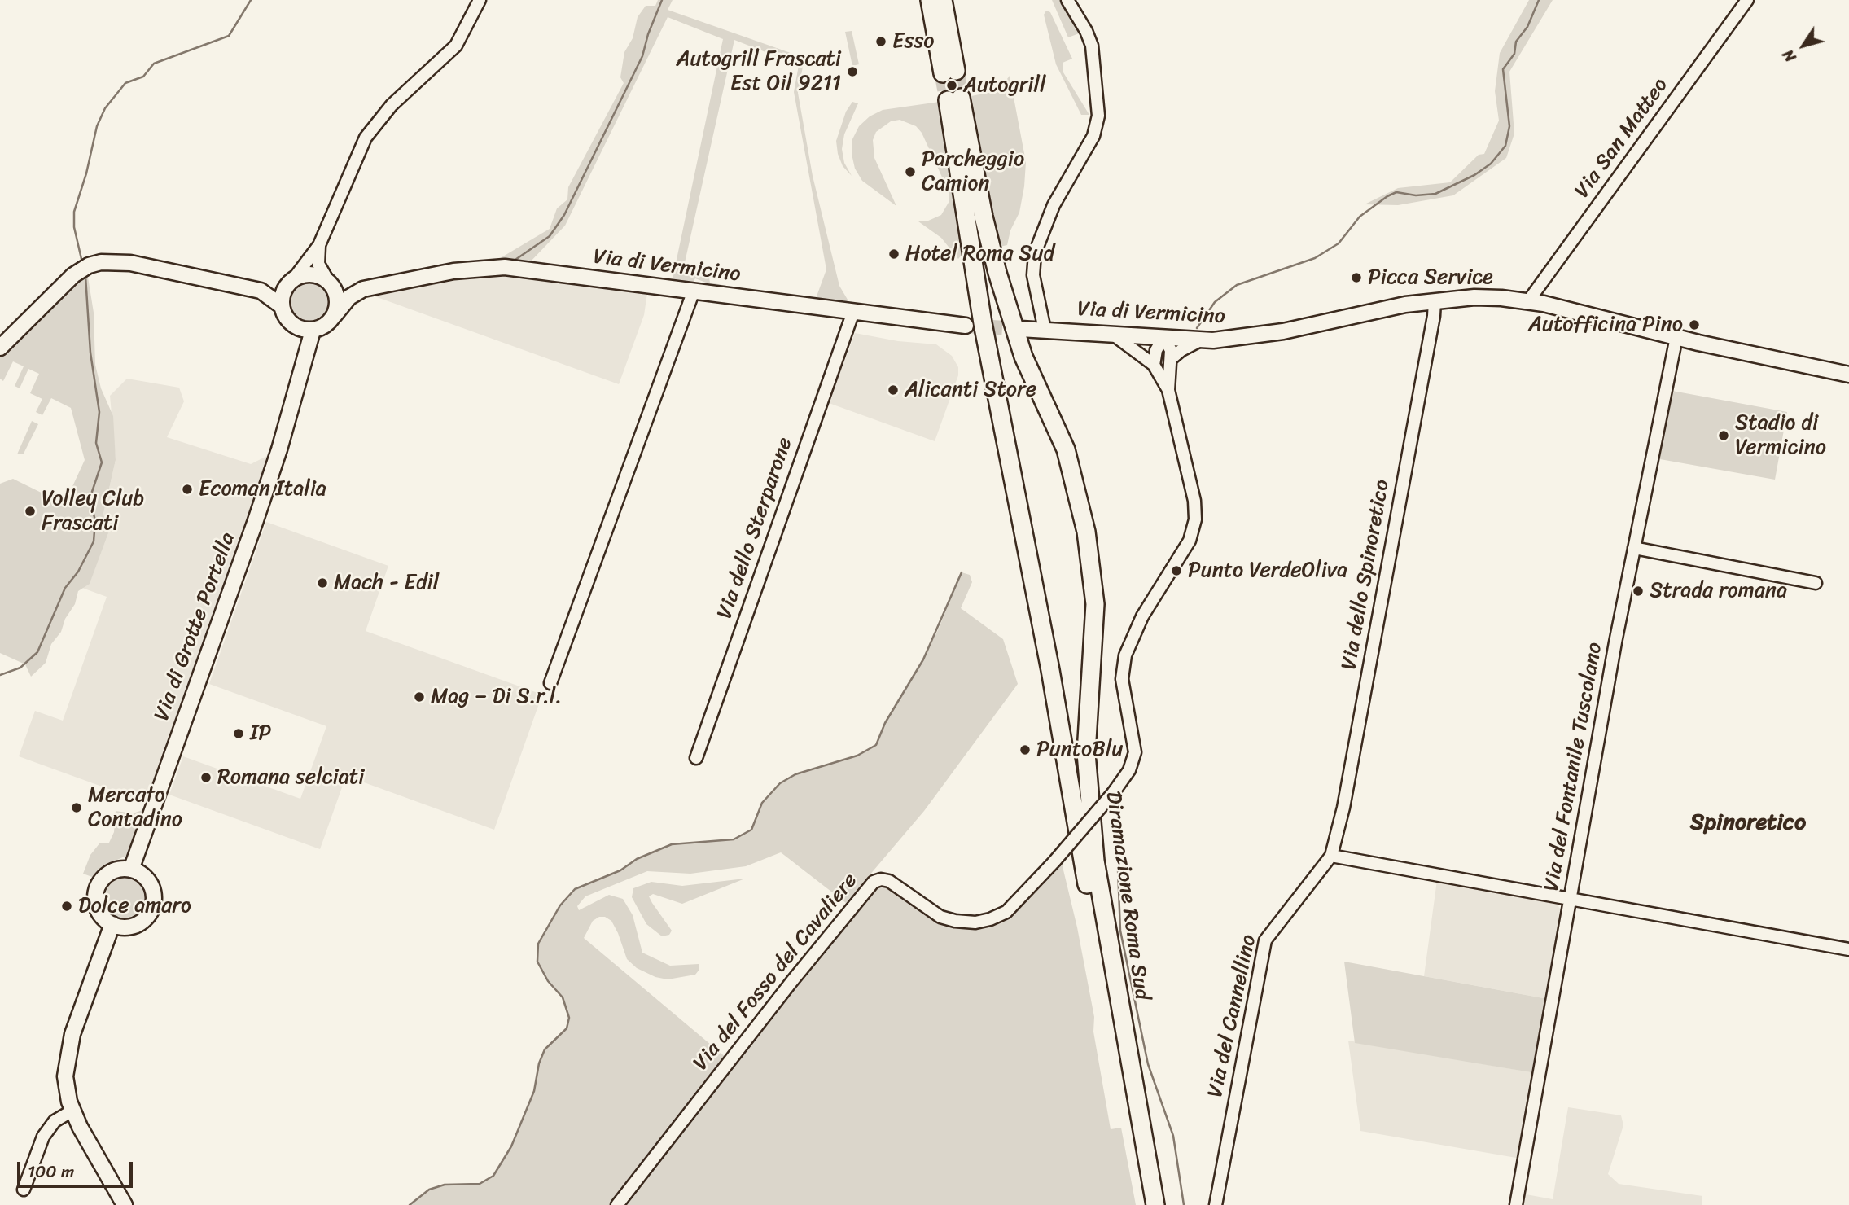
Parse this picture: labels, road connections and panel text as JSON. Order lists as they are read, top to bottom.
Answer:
{
  "streets": {
    "highway": ["Diramazione Roma Sud"],
    "main road": ["Via di Vermicino", "Via di Grotte Portella"],
    "street": [
      "Via San Matteo",
      "Via dello Sterparone",
      "Via dello Spinoretico",
      "Via del Fontanile Tuscolano",
      "Via del Fosso del Cavaliere",
      "Via del Cannellino"
    ]
  },
  "crossings": [
    ["Via San Matteo", "Via di Vermicino"],
    ["Via di Vermicino", "Via dello Sterparone"],
    ["Via di Vermicino", "Via dello Spinoretico"],
    ["Via di Vermicino", "Via di Grotte Portella"],
    ["Via di Vermicino", "Via del Fontanile Tuscolano"],
    ["Via dello Spinoretico", "Via del Cannellino"]
  ],
  "districts": ["Spinoretico"],
  "places": [
    "Esso",
    "Autogrill Frascati Est Oil 9211",
    "Autogrill",
    "Parcheggio Camion",
    "Hotel Roma Sud",
    "Picca Service",
    "Autofficina Pino",
    "Alicanti Store",
    "Stadio di Vermicino",
    "Ecoman Italia",
    "Volley Club Frascati",
    "Punto VerdeOliva",
    "Mach - Edil",
    "Strada romana",
    "Mag – Di S.r.l.",
    "IP",
    "PuntoBlu",
    "Romana selciati",
    "Mercato Contadino",
    "Dolce amaro"
  ],
  "scale_bar": "100 m",
  "north": "bottom left"
}
